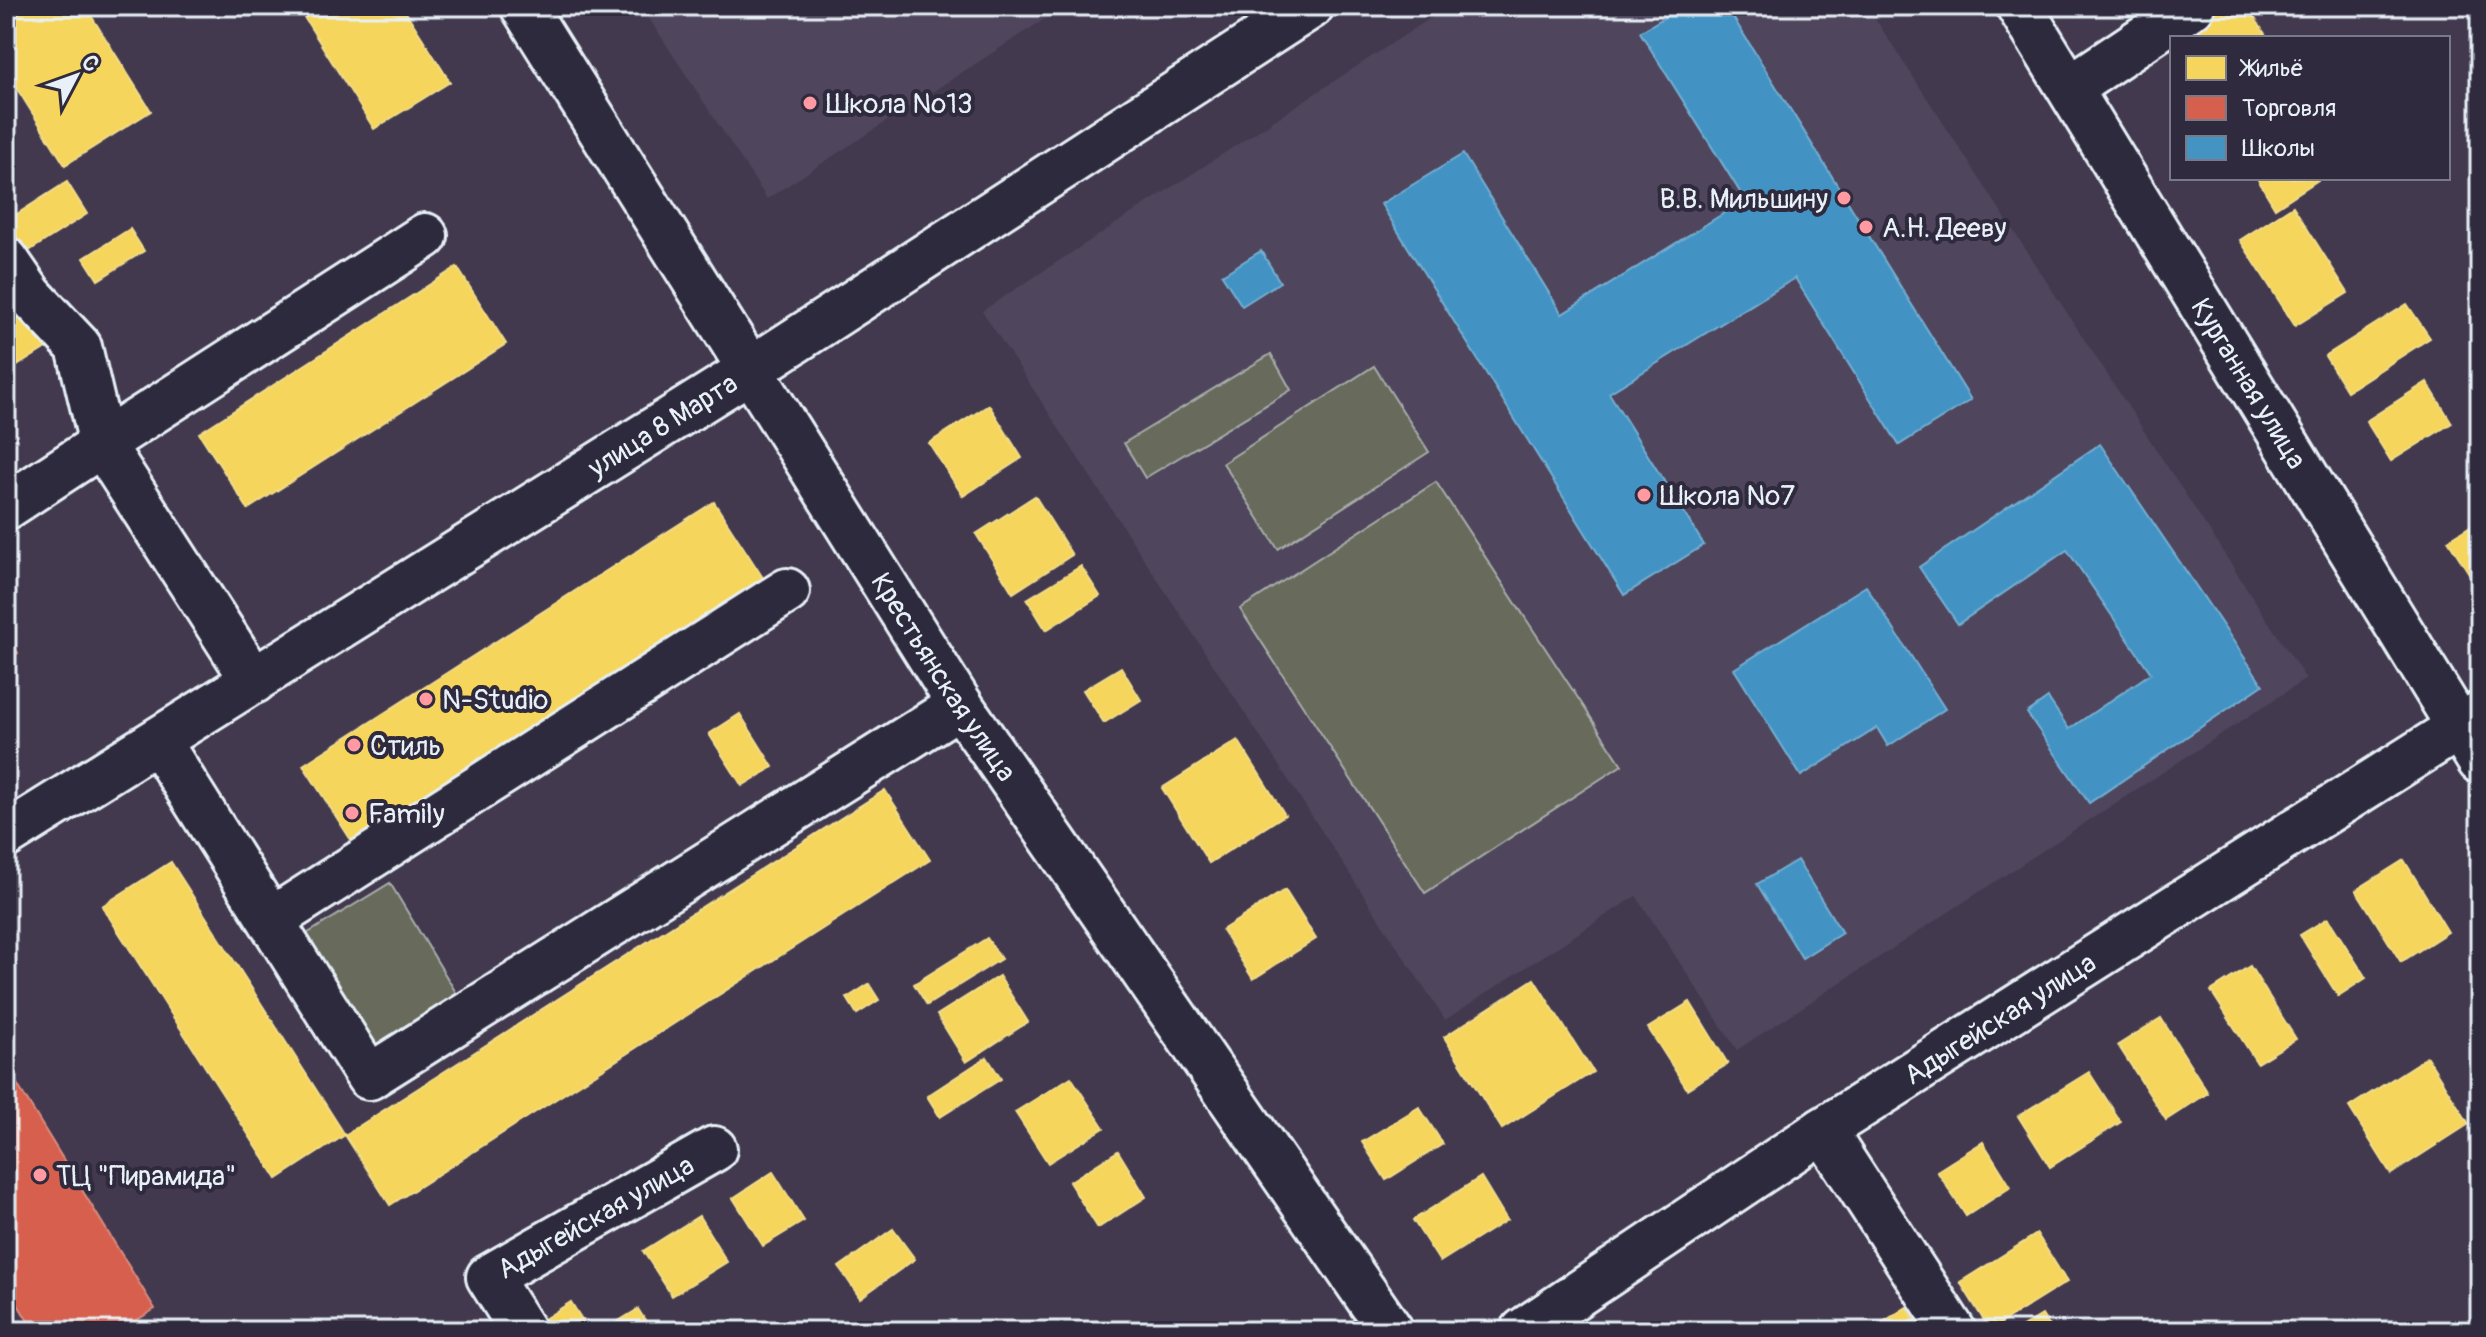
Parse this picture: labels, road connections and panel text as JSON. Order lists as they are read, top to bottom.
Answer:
{
  "streets": {
    "street": [
      "Курганная улица",
      "улица 8 Марта",
      "Крестьянская улица",
      "Адыгейская улица"
    ]
  },
  "crossings": [
    ["Курганная улица", "Адыгейская улица"],
    ["улица 8 Марта", "Крестьянская улица"]
  ],
  "places": [
    "Школа №13",
    "В.В. Мильшину",
    "А.Н. Дееву",
    "Школа №7",
    "N-Studio",
    "Стиль",
    "Family",
    "ТЦ \"Пирамида\""
  ],
  "legend": ["Жильё", "Торговля", "Школы"],
  "north": "top right"
}
